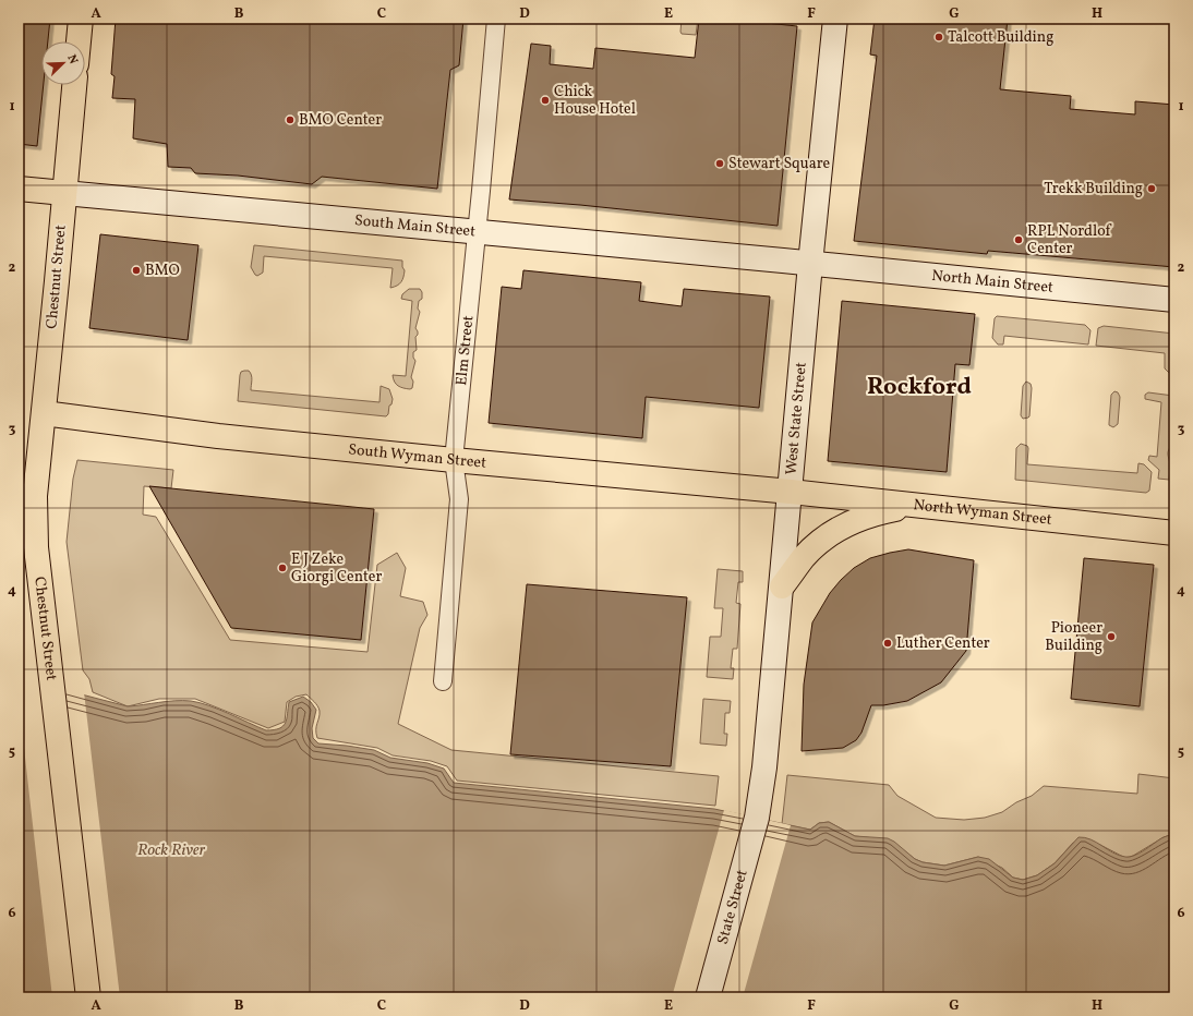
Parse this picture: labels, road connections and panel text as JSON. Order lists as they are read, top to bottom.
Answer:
{
  "streets": {
    "main road": [
      "South Main Street",
      "Chestnut Street",
      "South Wyman Street",
      "North Wyman Street"
    ],
    "street": [
      "North Main Street",
      "Elm Street",
      "West State Street",
      "State Street"
    ]
  },
  "crossings": [
    ["South Main Street", "Chestnut Street"],
    ["South Main Street", "North Main Street"],
    ["South Main Street", "Elm Street"],
    ["South Main Street", "West State Street"],
    ["Chestnut Street", "South Wyman Street"],
    ["North Main Street", "West State Street"],
    ["Elm Street", "South Wyman Street"],
    ["West State Street", "South Wyman Street"],
    ["West State Street", "North Wyman Street"],
    ["West State Street", "State Street"],
    ["South Wyman Street", "North Wyman Street"]
  ],
  "districts": ["Rockford"],
  "water": ["Rock River"],
  "places": [
    "Talcott Building",
    "Chick House Hotel",
    "BMO Center",
    "Stewart Square",
    "Trekk Building",
    "RPL Nordlof Center",
    "BMO",
    "E J Zeke Giorgi Center",
    "Pioneer Building",
    "Luther Center"
  ],
  "north": "top right",
  "grid": {
    "columns": [
      "A",
      "B",
      "C",
      "D",
      "E",
      "F",
      "G",
      "H"
    ],
    "rows": [
      "1",
      "2",
      "3",
      "4",
      "5",
      "6"
    ]
  }
}
